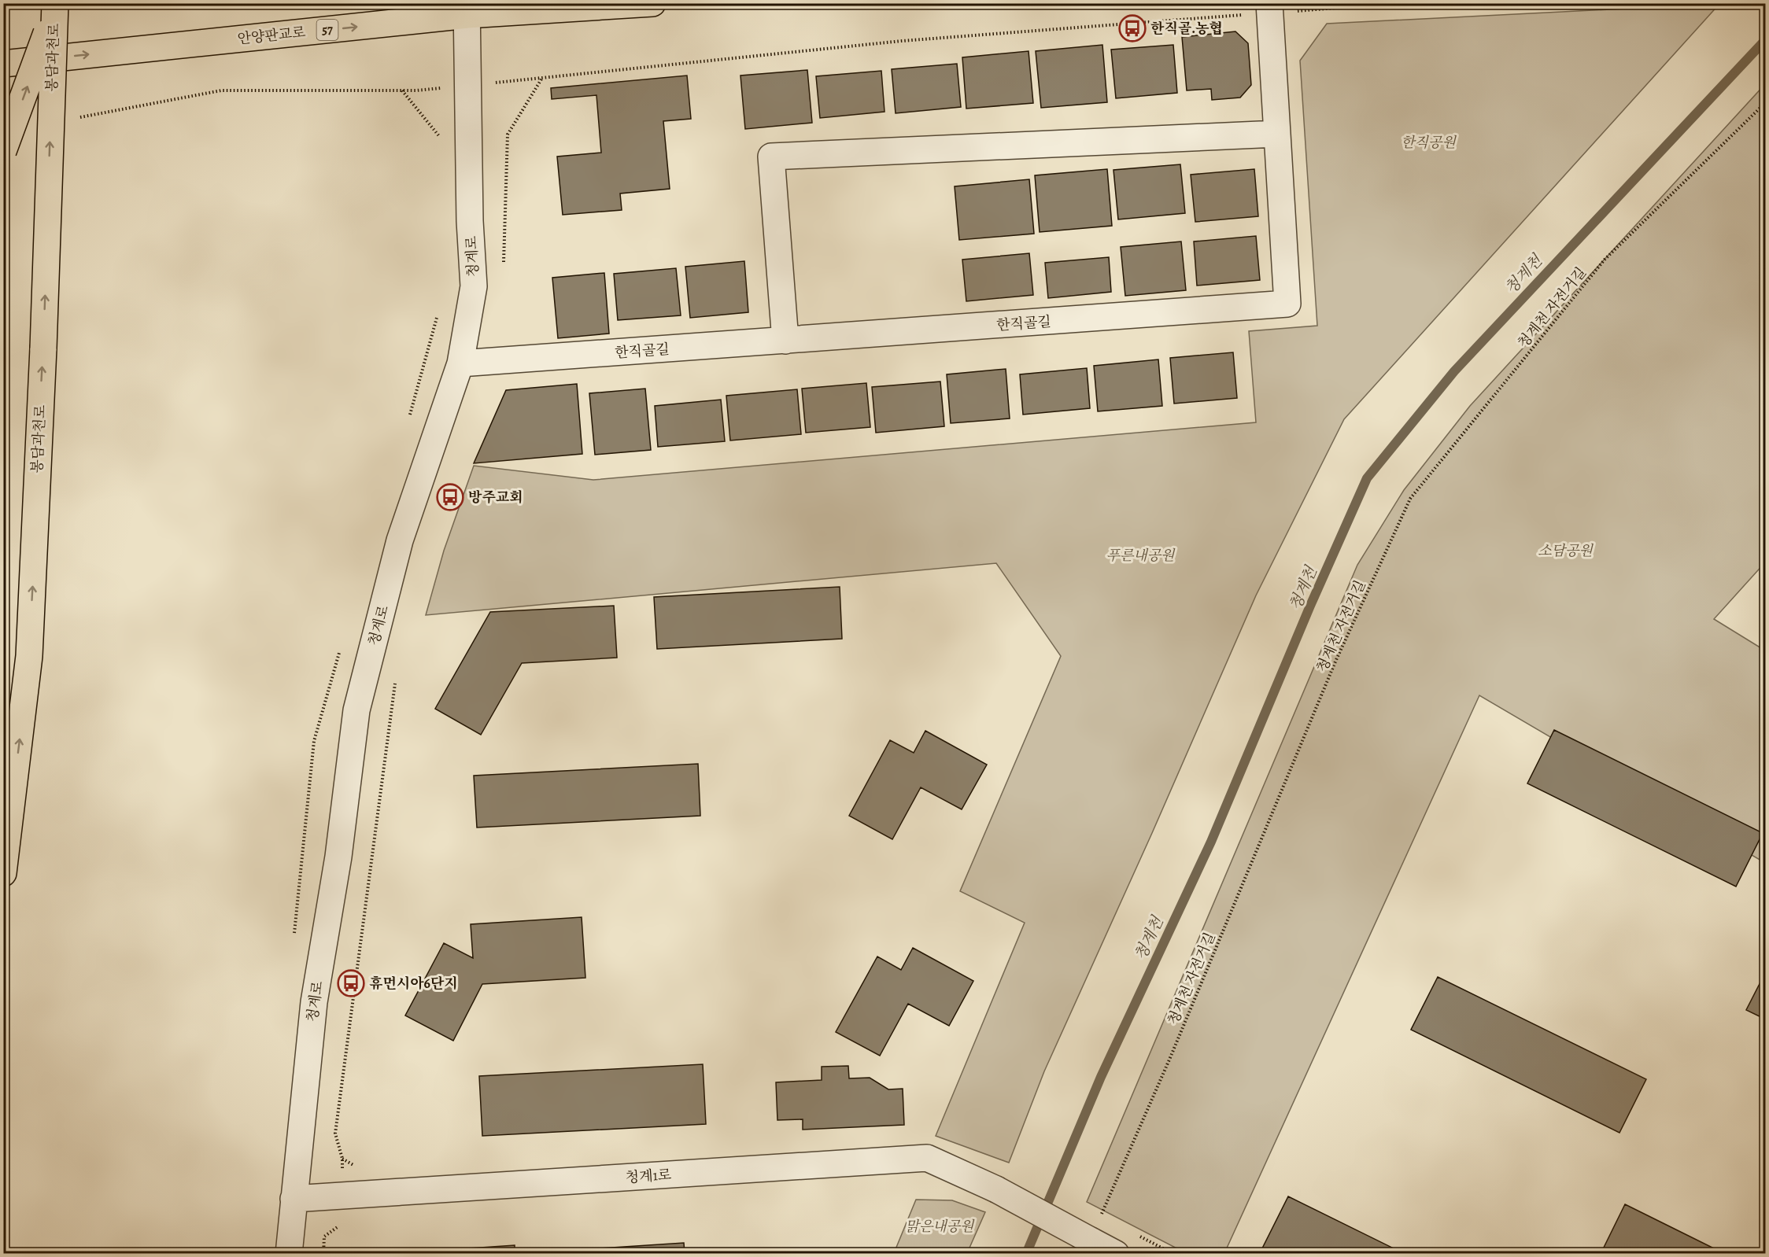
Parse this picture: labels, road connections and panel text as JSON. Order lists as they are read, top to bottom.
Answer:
{
  "streets": {
    "main road": ["57", "안양판교로", "봉담과천로"],
    "street": ["청계로", "한직골길", "청계1로"],
    "path": ["청계천 자전거길"]
  },
  "crossings": [
    ["안양판교로", "청계로"],
    ["청계로", "한직골길"],
    ["청계로", "청계1로"],
    ["청계천 자전거길", "청계1로"]
  ],
  "one_way": ["안양판교로", "봉담과천로"],
  "water": ["청계천"],
  "parks": [
    "한직공원",
    "소담공원",
    "푸른내공원",
    "맑은내공원"
  ],
  "places": {
    "bus stop": ["한직골.농협", "방주교회", "휴먼시아6단지"]
  }
}
